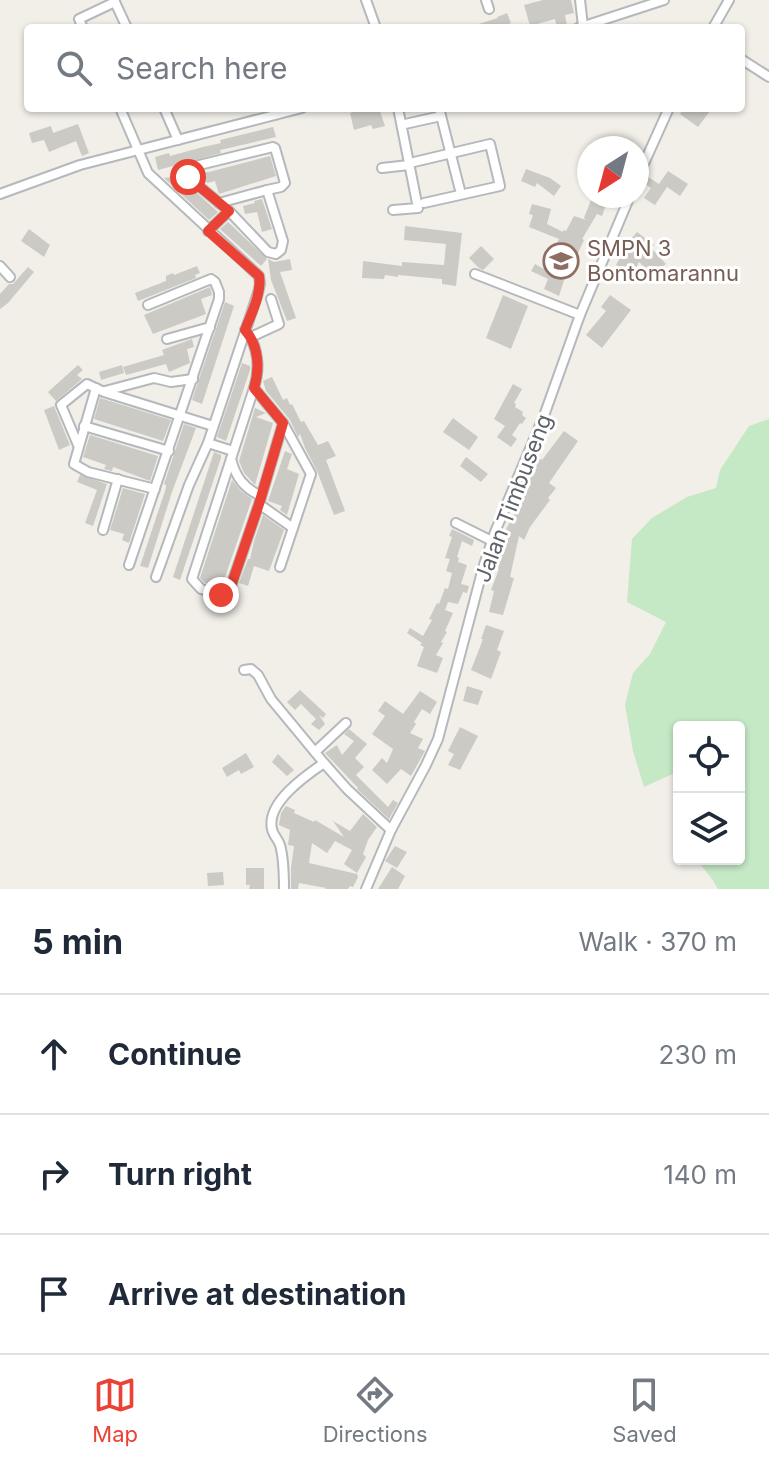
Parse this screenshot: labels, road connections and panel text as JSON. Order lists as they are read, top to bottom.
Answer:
{
  "streets": {
    "street": ["Jalan Timbuseng"]
  },
  "places": {
    "school or university": ["SMPN 3 Bontomarannu"]
  },
  "north": "bottom left",
  "page": {
    "search": "Search here",
    "heading": ["5 min", "Walk · 370 m"],
    "list": [
      ["Continue", "230 m"],
      ["Turn right", "140 m"],
      "Arrive at destination"
    ],
    "nav": ["Map", "Directions", "Saved"]
  }
}
